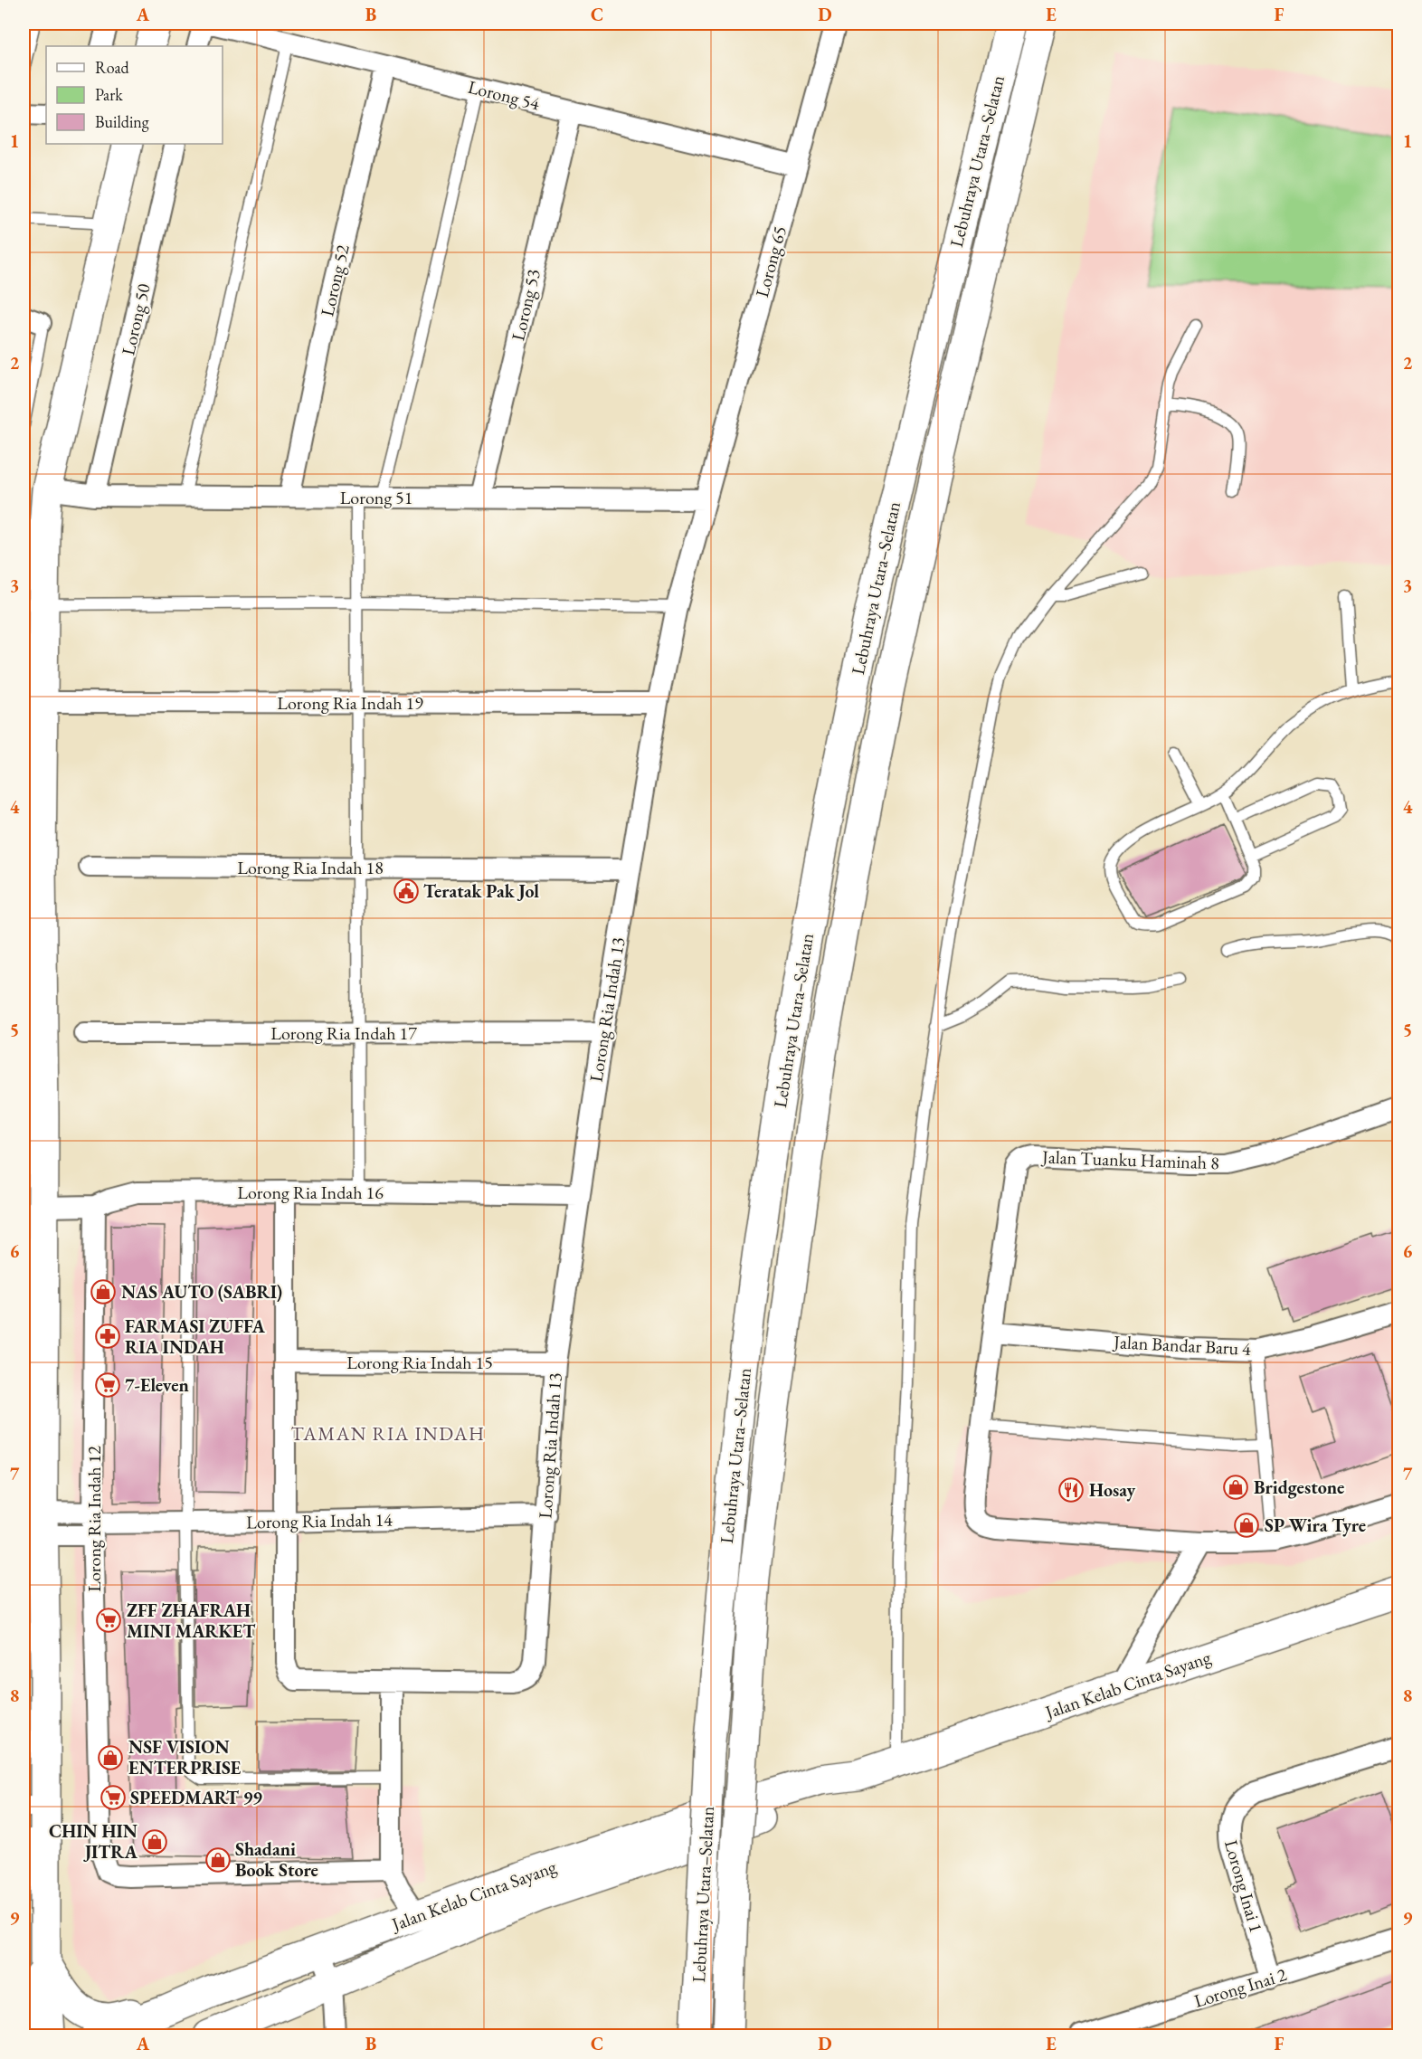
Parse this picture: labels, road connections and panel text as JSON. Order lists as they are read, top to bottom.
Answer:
{
  "streets": {
    "main road": ["Lebuhraya Utara–Selatan", "Jalan Kelab Cinta Sayang"],
    "street": [
      "Lorong 54",
      "Lorong 65",
      "Lorong 52",
      "Lorong 53",
      "Lorong 50",
      "Lorong 51",
      "Lorong Ria Indah 19",
      "Lorong Ria Indah 18",
      "Lorong Ria Indah 13",
      "Lorong Ria Indah 17",
      "Jalan Tuanku Haminah 8",
      "Lorong Ria Indah 16",
      "Jalan Bandar Baru 4",
      "Lorong Ria Indah 15",
      "Lorong Ria Indah 12",
      "Lorong Ria Indah 14",
      "Lorong Inai 1",
      "Lorong Inai 2"
    ]
  },
  "crossings": [
    ["Lorong 54", "Lorong 65"],
    ["Lorong 54", "Lorong 52"],
    ["Lorong 54", "Lorong 53"],
    ["Lorong 65", "Lorong 51"],
    ["Lorong 65", "Lorong Ria Indah 13"],
    ["Lorong 52", "Lorong 51"],
    ["Lorong 53", "Lorong 51"],
    ["Lorong 50", "Lorong 51"],
    ["Lorong 51", "Lorong Ria Indah 13"],
    ["Lorong Ria Indah 19", "Lorong Ria Indah 13"],
    ["Lorong Ria Indah 18", "Lorong Ria Indah 13"],
    ["Lorong Ria Indah 13", "Lorong Ria Indah 17"],
    ["Lorong Ria Indah 13", "Lorong Ria Indah 16"],
    ["Lorong Ria Indah 13", "Lorong Ria Indah 15"],
    ["Lorong Ria Indah 13", "Lorong Ria Indah 14"],
    ["Jalan Tuanku Haminah 8", "Jalan Bandar Baru 4"],
    ["Lorong Ria Indah 16", "Lorong Ria Indah 12"],
    ["Lorong Ria Indah 12", "Lorong Ria Indah 14"],
    ["Lorong Inai 1", "Lorong Inai 2"]
  ],
  "districts": ["TAMAN RIA INDAH"],
  "places": {
    "public building": ["Teratak Pak Jol"],
    "shop": [
      "NAS AUTO (SABRI)",
      "Bridgestone",
      "SP Wira Tyre",
      "NSF VISION ENTERPRISE",
      "CHIN HIN JITRA",
      "Shadani Book Store"
    ],
    "pharmacy": ["FARMASI ZUFFA RIA INDAH"],
    "supermarket": ["7-Eleven", "ZFF ZHAFRAH MINI MARKET", "SPEEDMART 99"],
    "restaurant": ["Hosay"]
  },
  "legend": ["Road", "Park", "Building"],
  "grid": {
    "columns": [
      "A",
      "B",
      "C",
      "D",
      "E",
      "F"
    ],
    "rows": [
      "1",
      "2",
      "3",
      "4",
      "5",
      "6",
      "7",
      "8",
      "9"
    ]
  }
}
